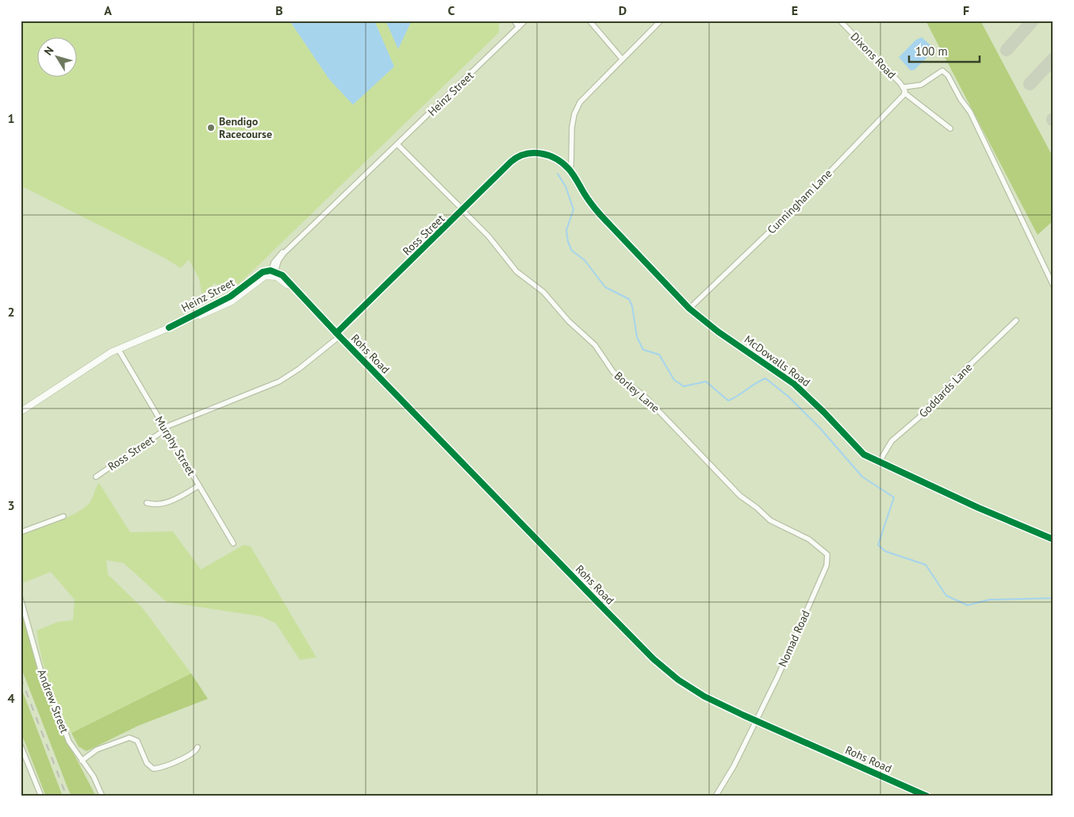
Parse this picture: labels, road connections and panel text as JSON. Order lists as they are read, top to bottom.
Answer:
{
  "streets": {
    "street": [
      "Dixons Road",
      "Heinz Street",
      "Cunningham Lane",
      "Ross Street",
      "Rohs Road",
      "McDowalls Road",
      "Goddards Lane",
      "Borley Lane",
      "Murphy Street",
      "Nomad Road",
      "Andrew Street"
    ]
  },
  "crossings": [
    ["Dixons Road", "Cunningham Lane"],
    ["Heinz Street", "Rohs Road"],
    ["Heinz Street", "Borley Lane"],
    ["Heinz Street", "Murphy Street"],
    ["Cunningham Lane", "McDowalls Road"],
    ["Ross Street", "Rohs Road"],
    ["Ross Street", "McDowalls Road"],
    ["Ross Street", "Borley Lane"],
    ["Ross Street", "Murphy Street"],
    ["Rohs Road", "Nomad Road"],
    ["McDowalls Road", "Goddards Lane"],
    ["Borley Lane", "Nomad Road"]
  ],
  "places": ["Bendigo Racecourse"],
  "scale_bar": "100 m",
  "north": "top left",
  "grid": {
    "columns": [
      "A",
      "B",
      "C",
      "D",
      "E",
      "F"
    ],
    "rows": [
      "1",
      "2",
      "3",
      "4"
    ]
  }
}
